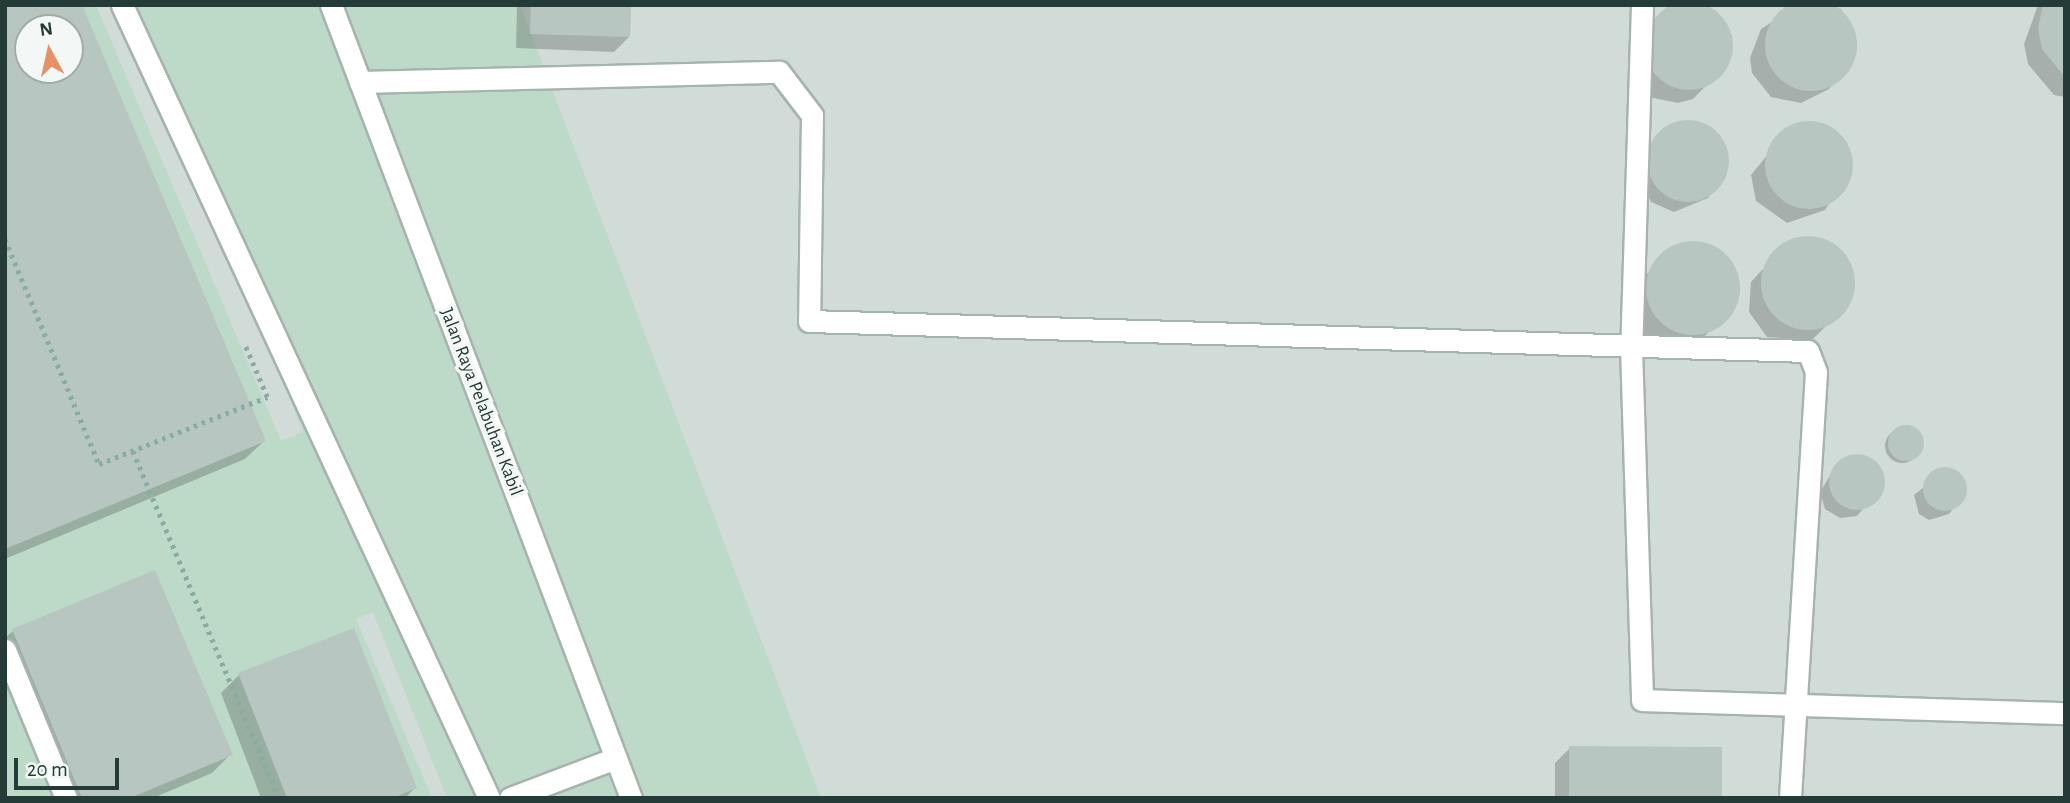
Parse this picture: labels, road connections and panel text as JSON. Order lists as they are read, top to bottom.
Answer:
{
  "streets": {
    "lane": ["Jalan Raya Pelabuhan Kabil"]
  },
  "scale_bar": "20 m",
  "north": "top"
}
